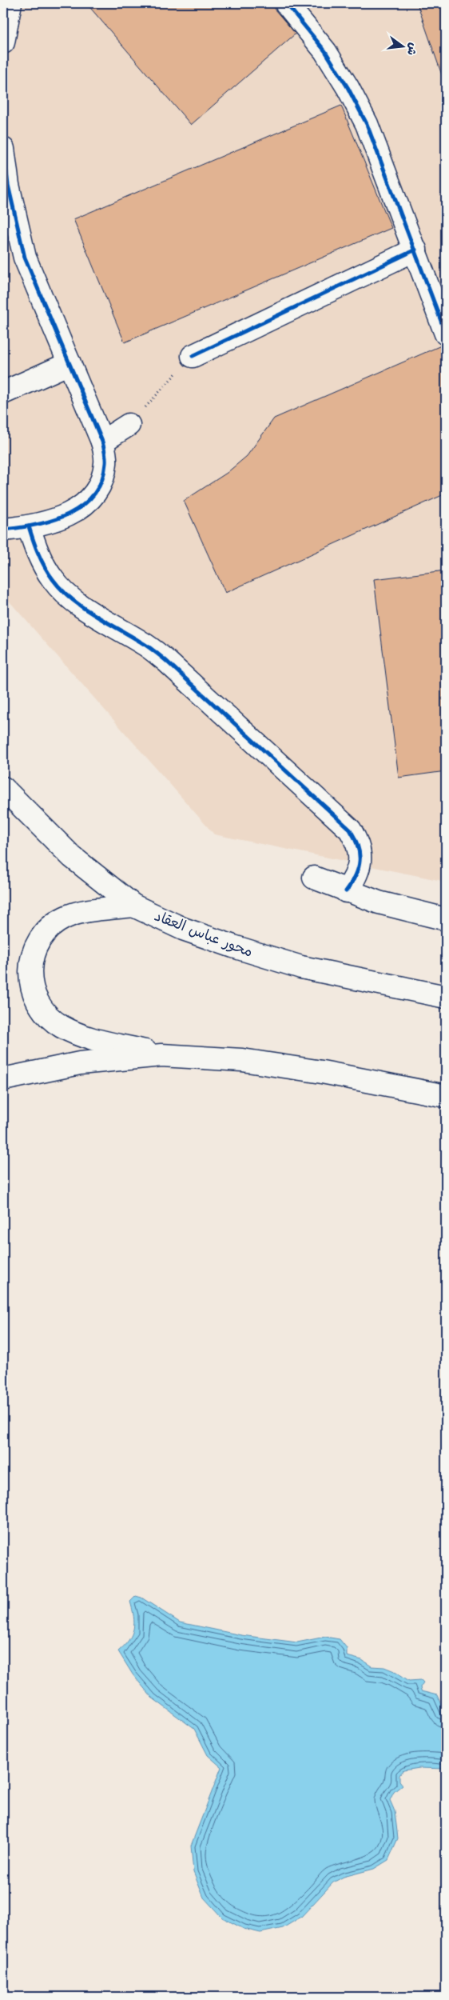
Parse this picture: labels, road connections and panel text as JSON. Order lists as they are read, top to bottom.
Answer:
{
  "streets": {
    "street": ["محور عباس العقاد"]
  },
  "north": "right"
}
